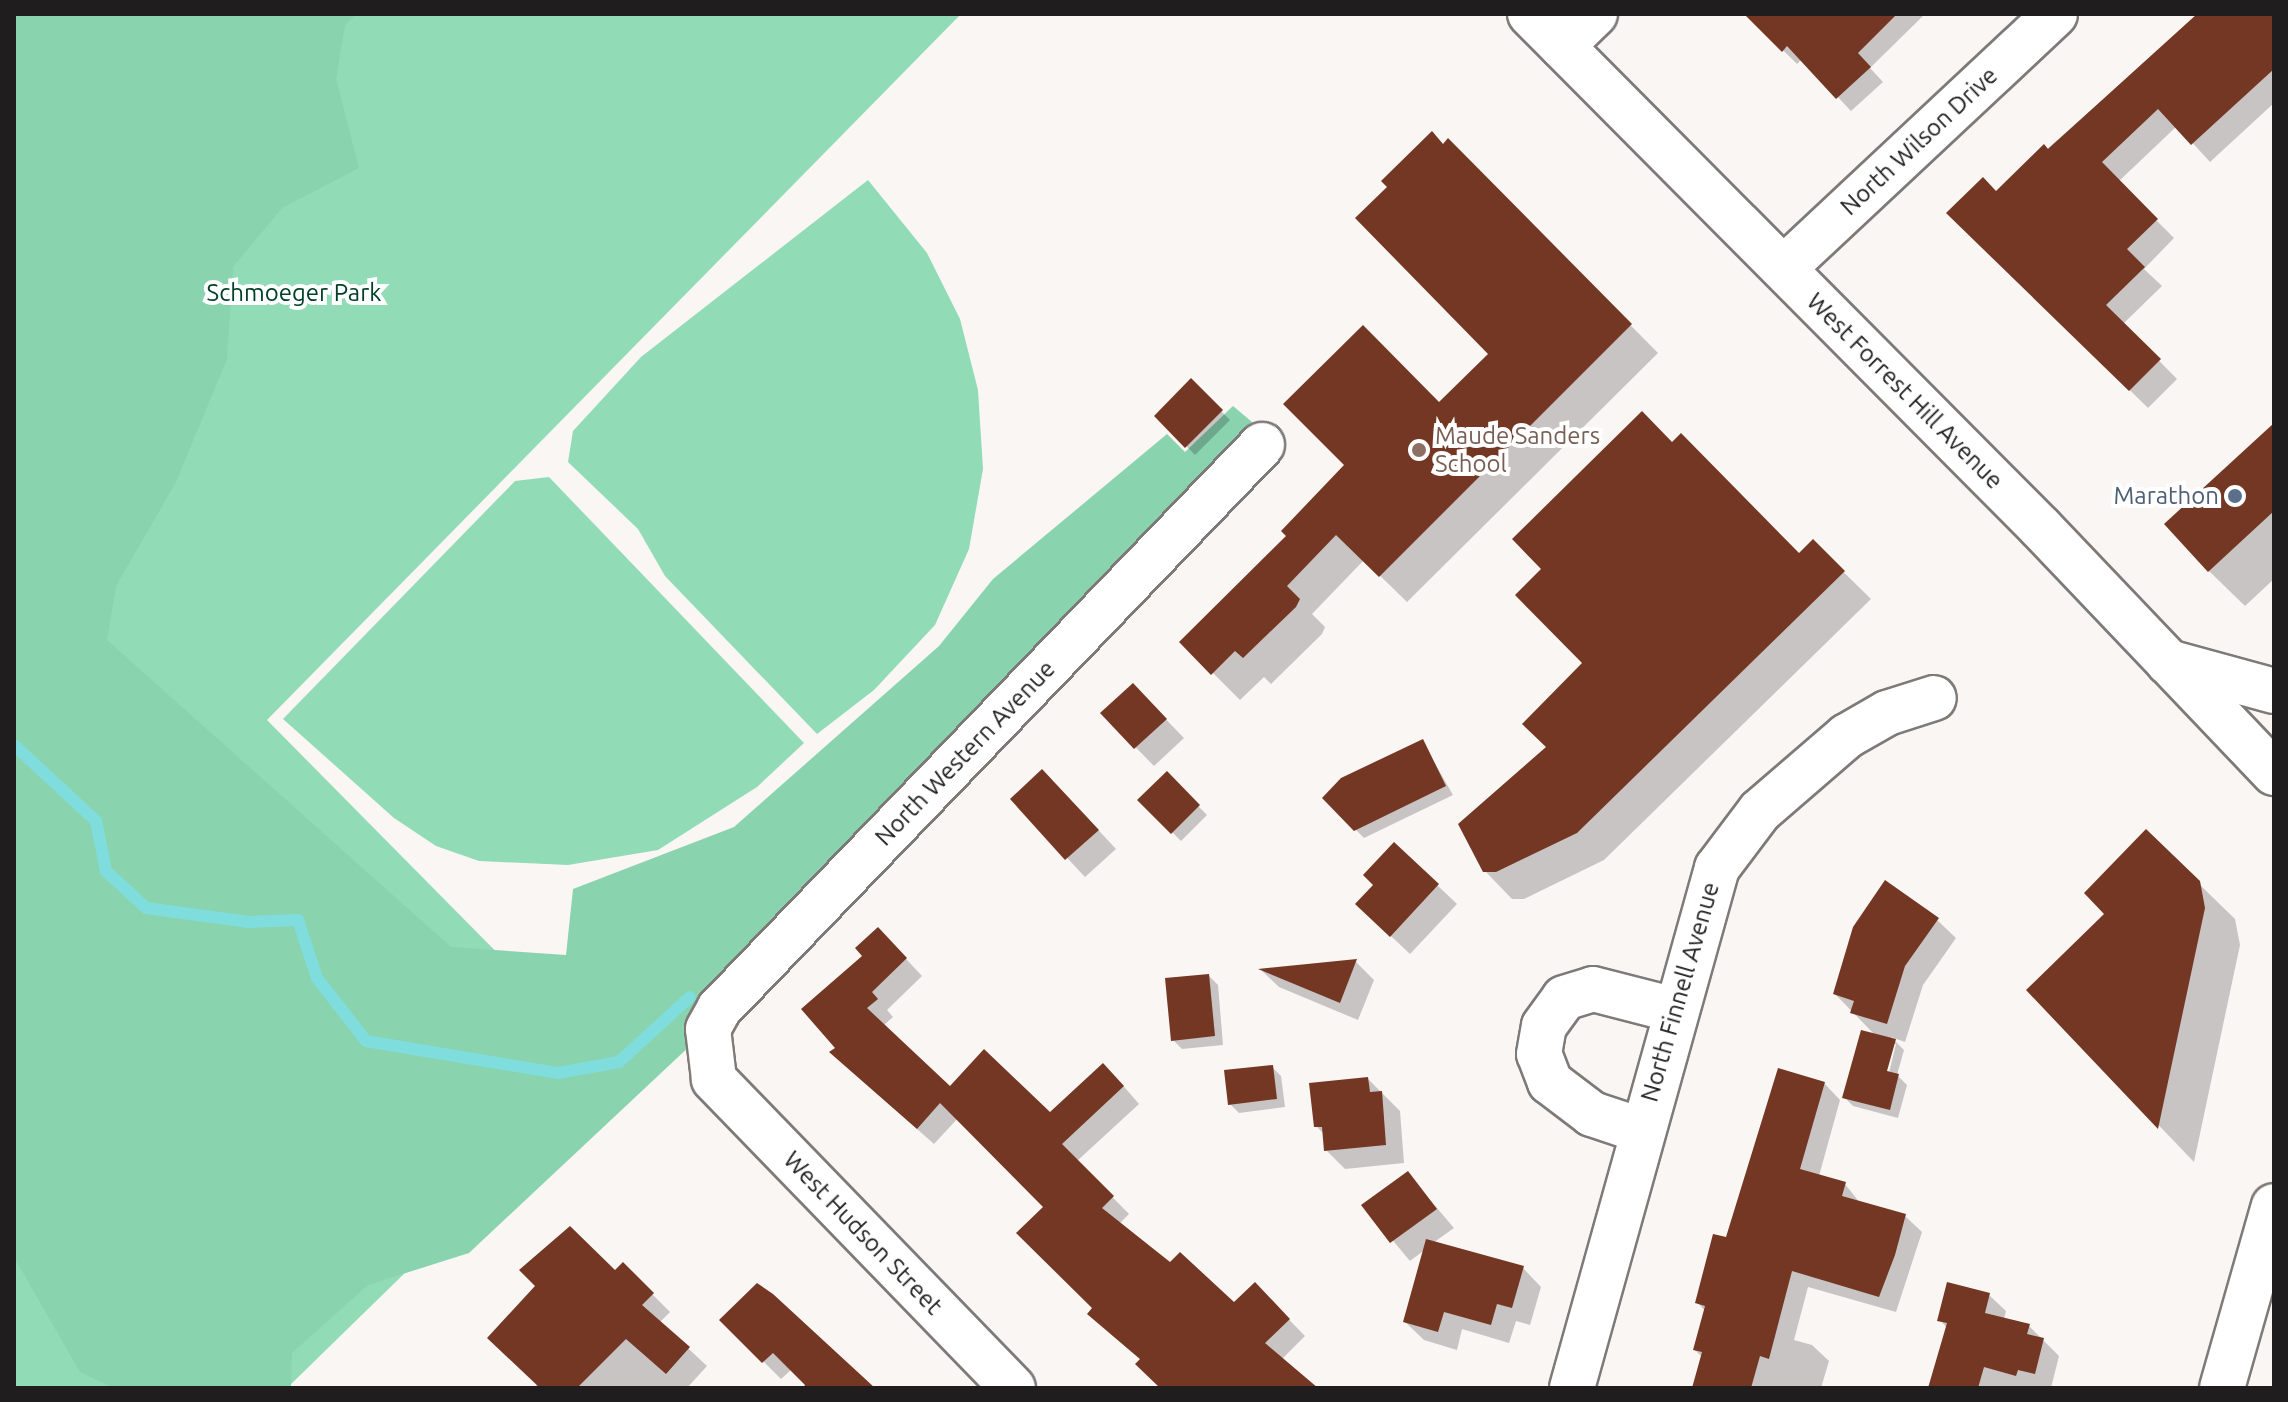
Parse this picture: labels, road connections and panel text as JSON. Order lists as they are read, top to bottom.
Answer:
{
  "streets": {
    "street": [
      "North Wilson Drive",
      "West Forrest Hill Avenue",
      "North Western Avenue",
      "North Finnell Avenue",
      "West Hudson Street"
    ]
  },
  "crossings": [
    ["North Wilson Drive", "West Forrest Hill Avenue"],
    ["North Western Avenue", "West Hudson Street"]
  ],
  "parks": ["Schmoeger Park"],
  "places": ["Maude Sanders School", "Marathon"]
}
